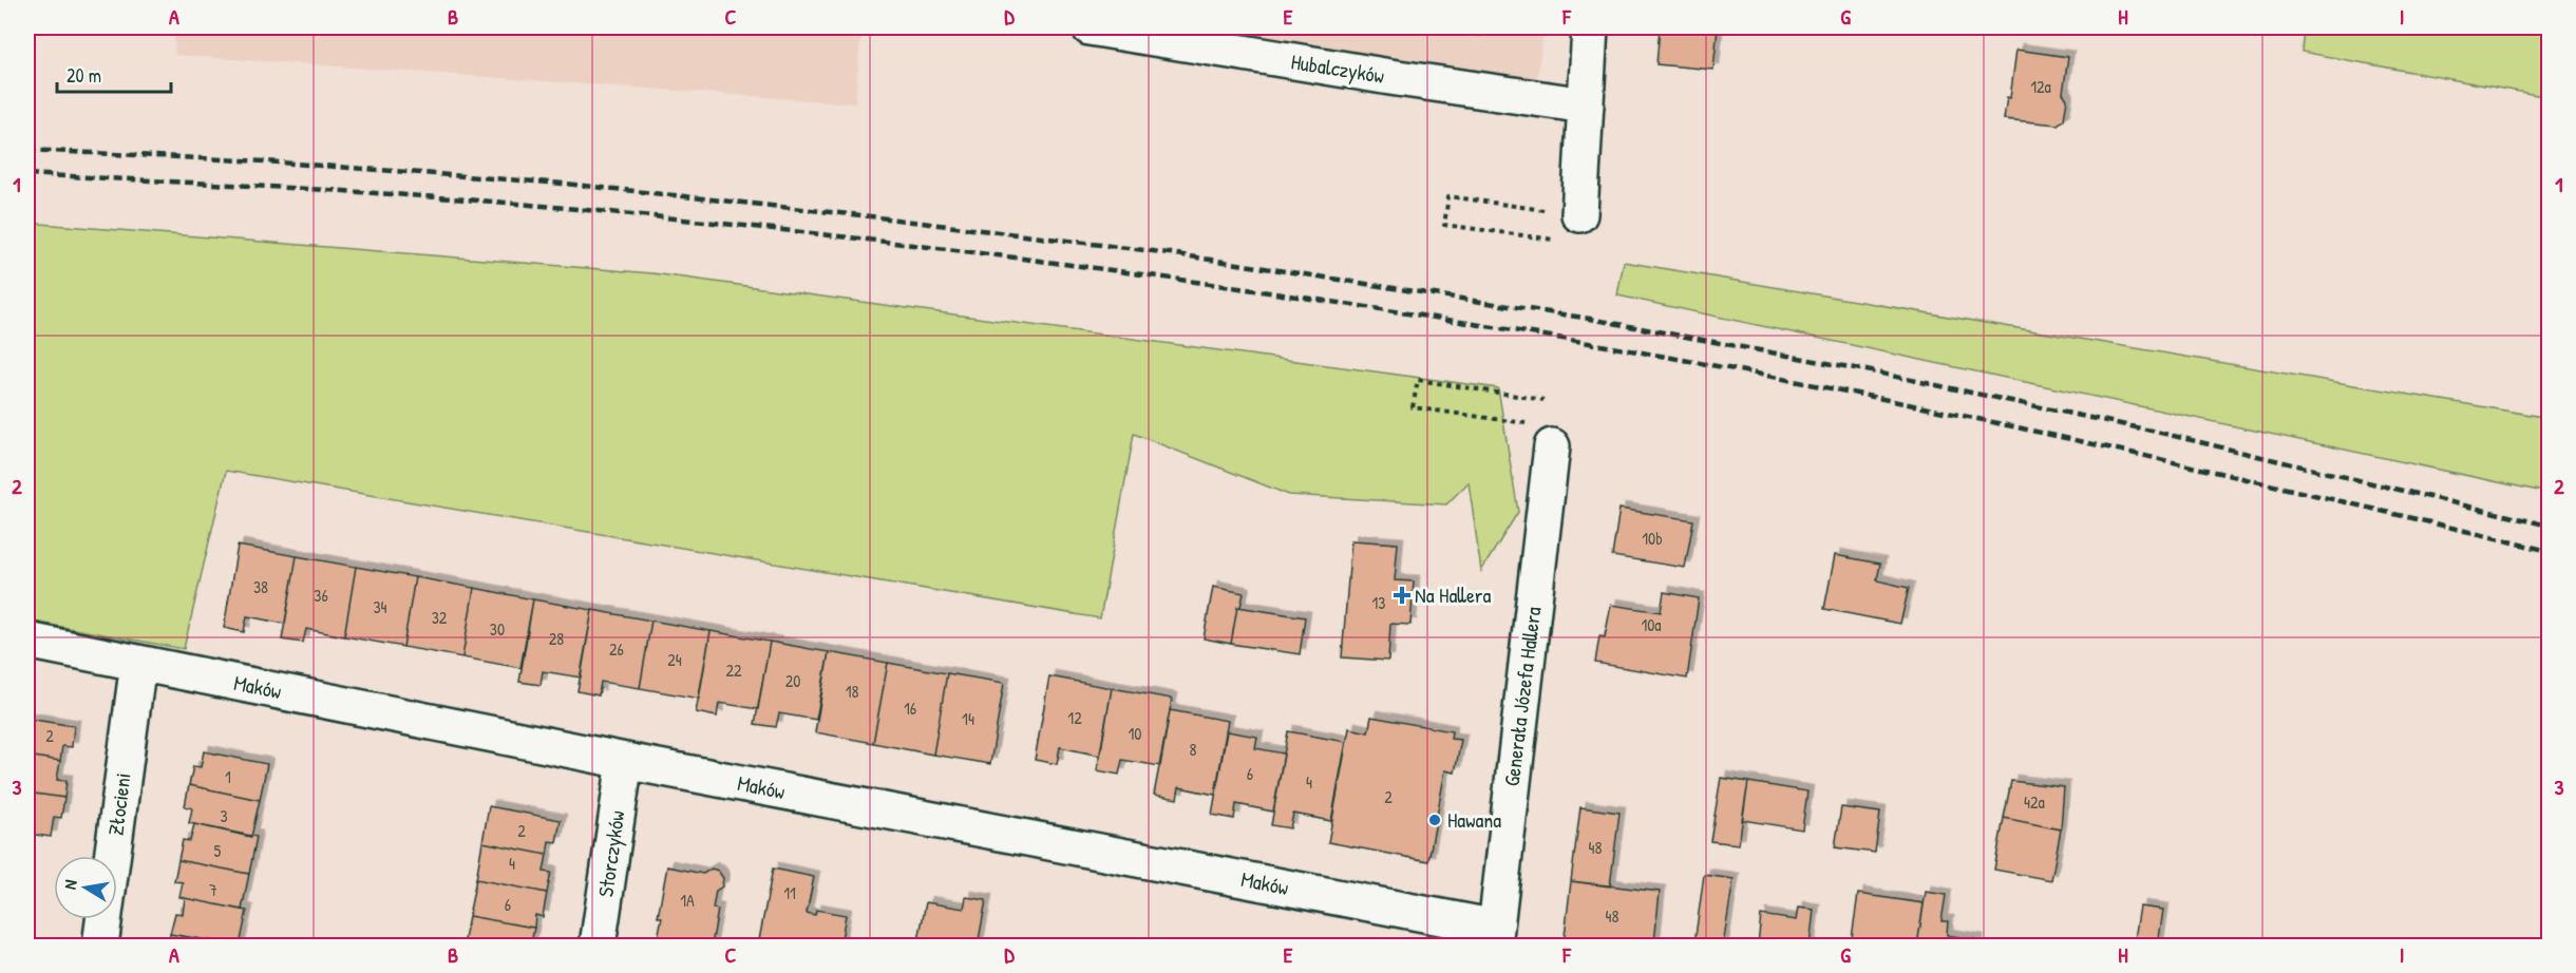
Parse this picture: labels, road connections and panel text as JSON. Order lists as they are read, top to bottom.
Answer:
{
  "streets": {
    "street": [
      "Hubalczyków",
      "Maków",
      "Generała Józefa Hallera",
      "Złocieni",
      "Storczyków"
    ]
  },
  "crossings": [
    ["Maków", "Generała Józefa Hallera"],
    ["Maków", "Złocieni"],
    ["Maków", "Storczyków"]
  ],
  "places": {
    "health": ["Na Hallera"],
    "other": ["Hawana"]
  },
  "house_numbers": [
    "12a",
    "10b",
    "38",
    "36",
    "13",
    "34",
    "32",
    "10a",
    "30",
    "28",
    "26",
    "24",
    "22",
    "20",
    "18",
    "16",
    "12",
    "14",
    "10",
    "2",
    "8",
    "6",
    "1",
    "4",
    "2",
    "42a",
    "3",
    "2",
    "48",
    "5",
    "4",
    "7",
    "11",
    "1A",
    "6",
    "48"
  ],
  "scale_bar": "20 m",
  "north": "left",
  "grid": {
    "columns": [
      "A",
      "B",
      "C",
      "D",
      "E",
      "F",
      "G",
      "H",
      "I"
    ],
    "rows": ["1", "2", "3"]
  }
}
